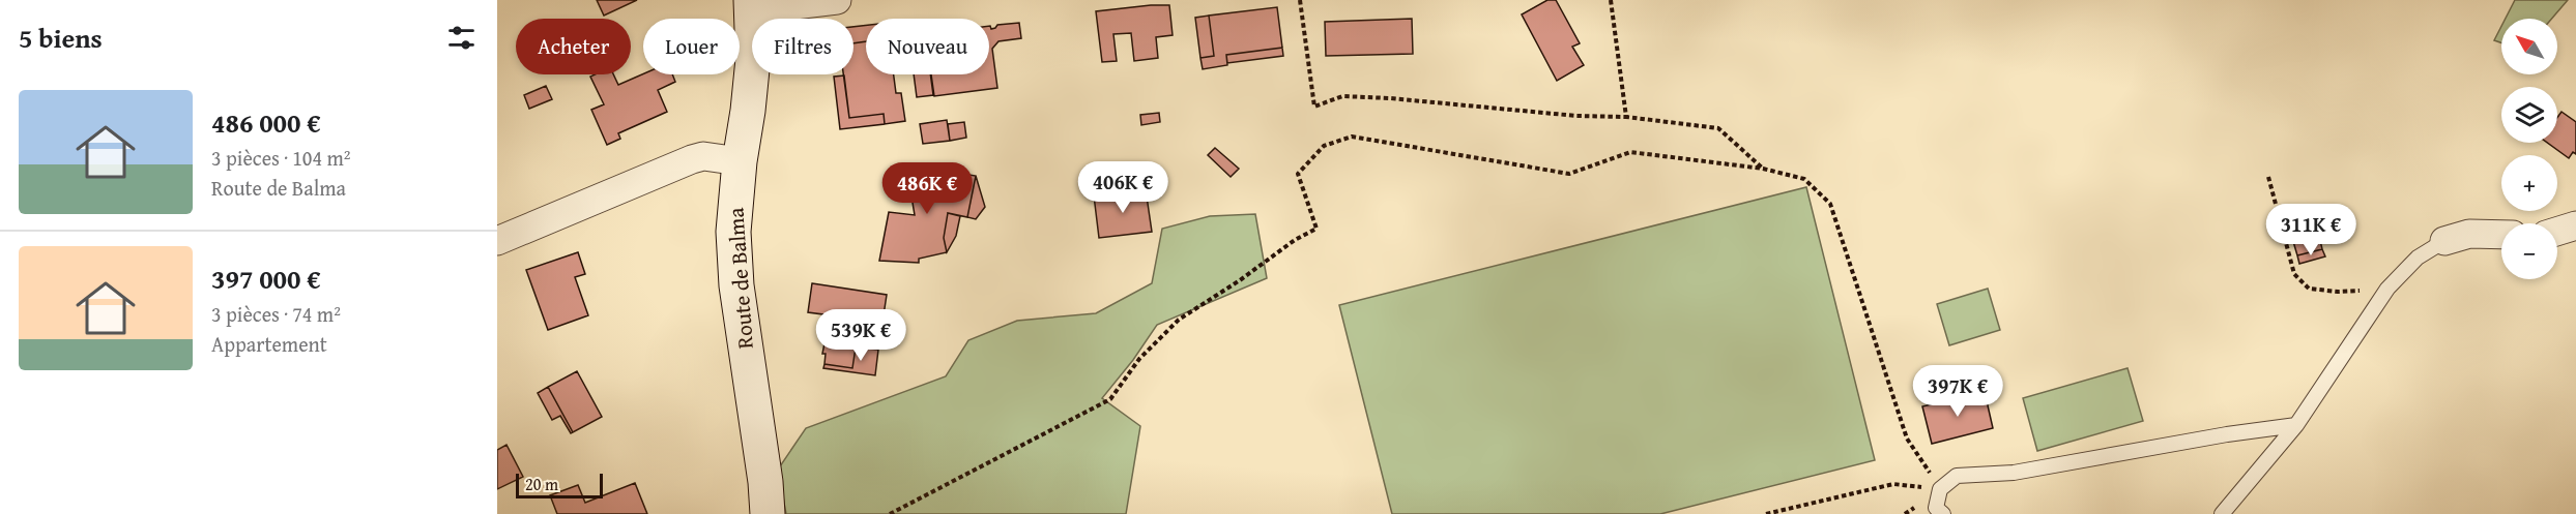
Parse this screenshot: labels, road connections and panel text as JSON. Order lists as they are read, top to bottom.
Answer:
{
  "streets": {
    "street": ["Route de Balma"]
  },
  "scale_bar": "20 m",
  "north": "top left",
  "page": {
    "heading": "5 biens",
    "map_buttons": ["+", "−"],
    "chip": [
      "Acheter",
      "Louer",
      "Filtres",
      "Nouveau"
    ],
    "list": [
      {
        "name": "486 000 €",
        "note": "3 pièces · 104 m² · Route de Balma"
      },
      {
        "name": "397 000 €",
        "note": "3 pièces · 74 m² · Appartement"
      }
    ],
    "price": [
      "406K €",
      "486K €",
      "311K €",
      "539K €",
      "397K €"
    ],
    "scale": "20 m"
  }
}
